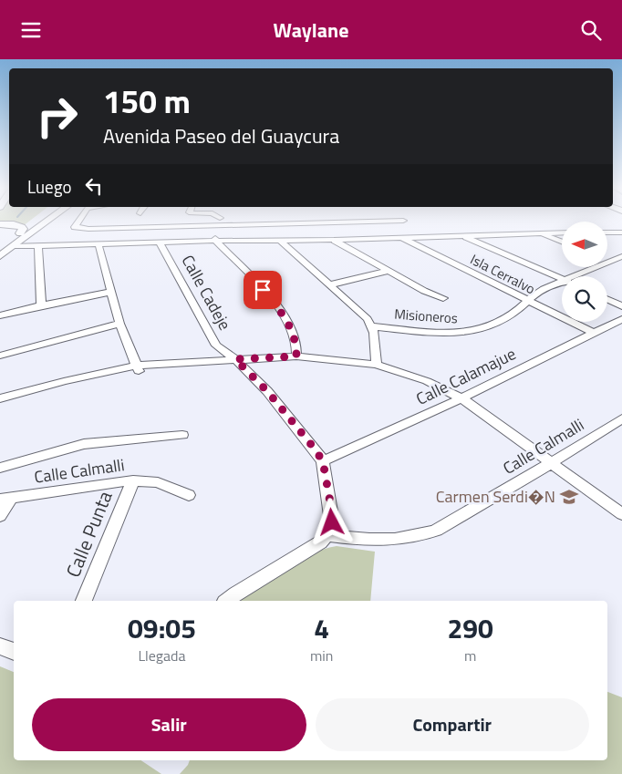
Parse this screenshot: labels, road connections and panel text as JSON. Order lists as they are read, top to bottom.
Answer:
{
  "streets": {
    "street": [
      "Isla Cerralvo",
      "Calle Cadeje",
      "Misioneros",
      "Calle Calamajue",
      "Calle Calmalli",
      "Calle Punta"
    ]
  },
  "crossings": [
    ["Isla Cerralvo", "Misioneros"],
    ["Isla Cerralvo", "Calle Calamajue"],
    ["Calle Cadeje", "Calle Calamajue"],
    ["Calle Cadeje", "Calle Calmalli"],
    ["Calle Calmalli", "Calle Punta"]
  ],
  "places": {
    "school or university": ["Carmen Serdi�N"]
  },
  "north": "left",
  "page": {
    "header": "Waylane",
    "turn": ["150 m", "Avenida Paseo del Guaycura"],
    "then": "Luego",
    "eta": [
      "09:05",
      "Llegada",
      "4",
      "min",
      "290",
      "m"
    ],
    "buttons": ["Salir", "Compartir"]
  }
}
